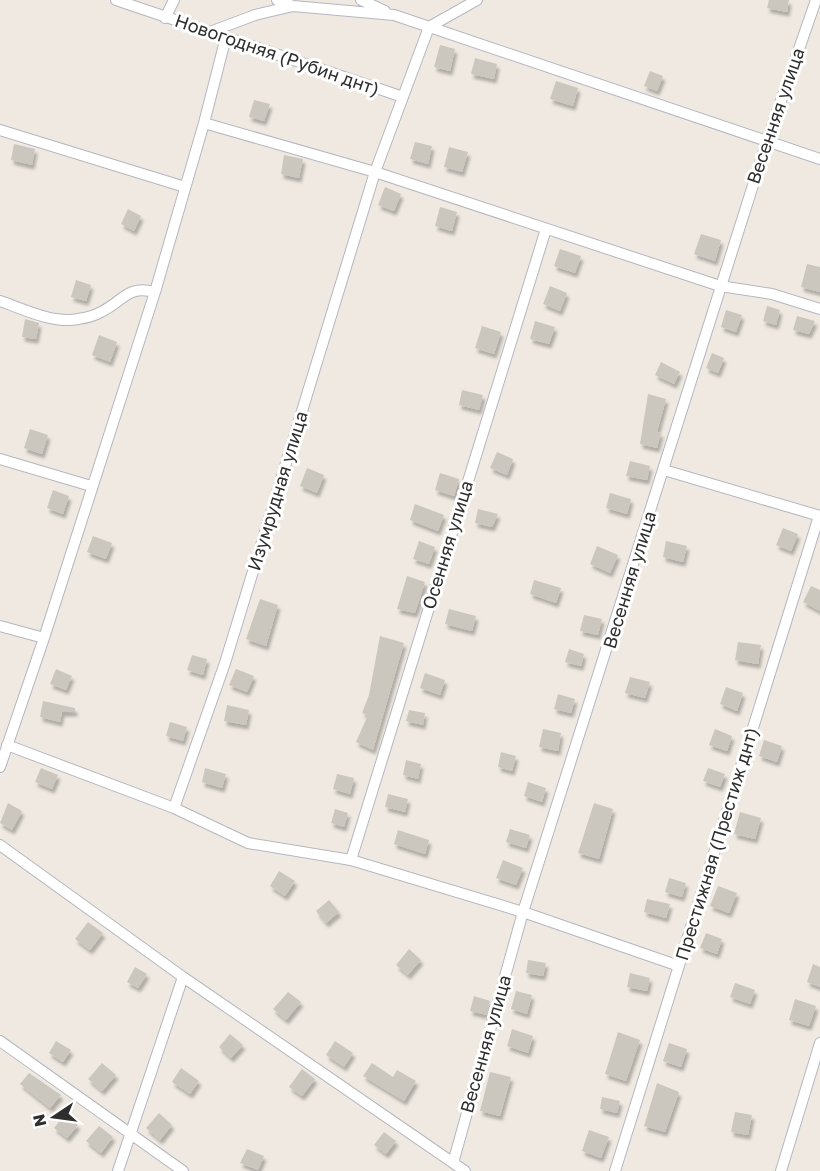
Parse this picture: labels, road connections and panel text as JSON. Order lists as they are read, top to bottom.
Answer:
{
  "streets": {
    "street": [
      "Новогодняя (Рубин днт)",
      "Весенняя улица",
      "Изумрудная улица",
      "Осенняя улица",
      "Престижная (Престиж днт)"
    ]
  },
  "crossings": [
    ["Новогодняя (Рубин днт)", "Изумрудная улица"]
  ],
  "north": "left"
}
